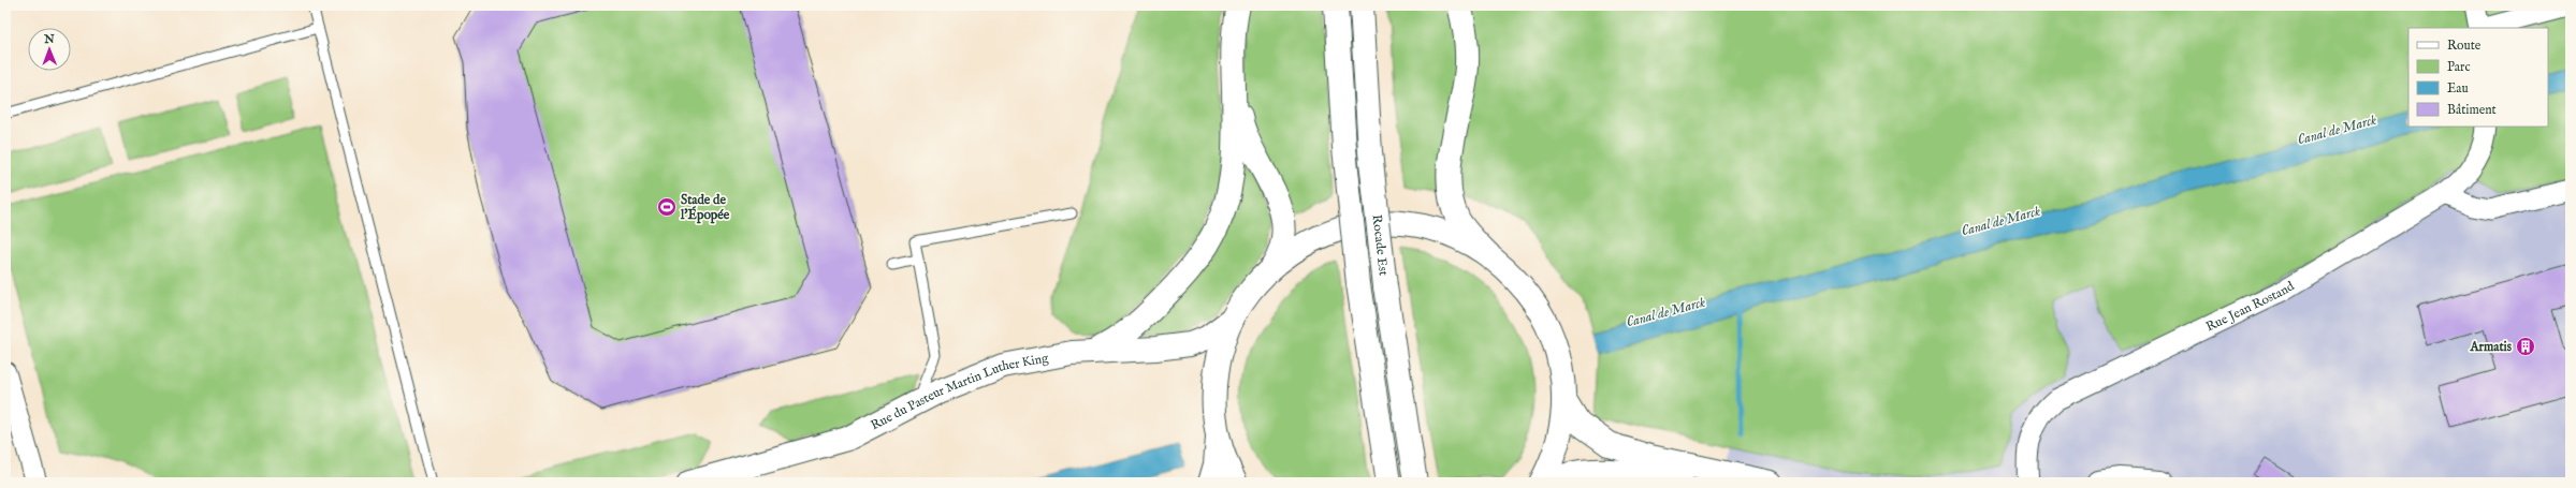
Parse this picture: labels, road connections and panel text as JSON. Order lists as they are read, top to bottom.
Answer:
{
  "streets": {
    "main road": ["Rocade Est", "Rue du Pasteur Martin Luther King"],
    "street": ["Rue Jean Rostand"]
  },
  "water": ["Canal de Marck"],
  "places": {
    "sports": ["Stade de l'Épopée"],
    "building": ["Armatis"]
  },
  "legend": [
    "Route",
    "Parc",
    "Eau",
    "Bâtiment"
  ],
  "north": "top"
}
